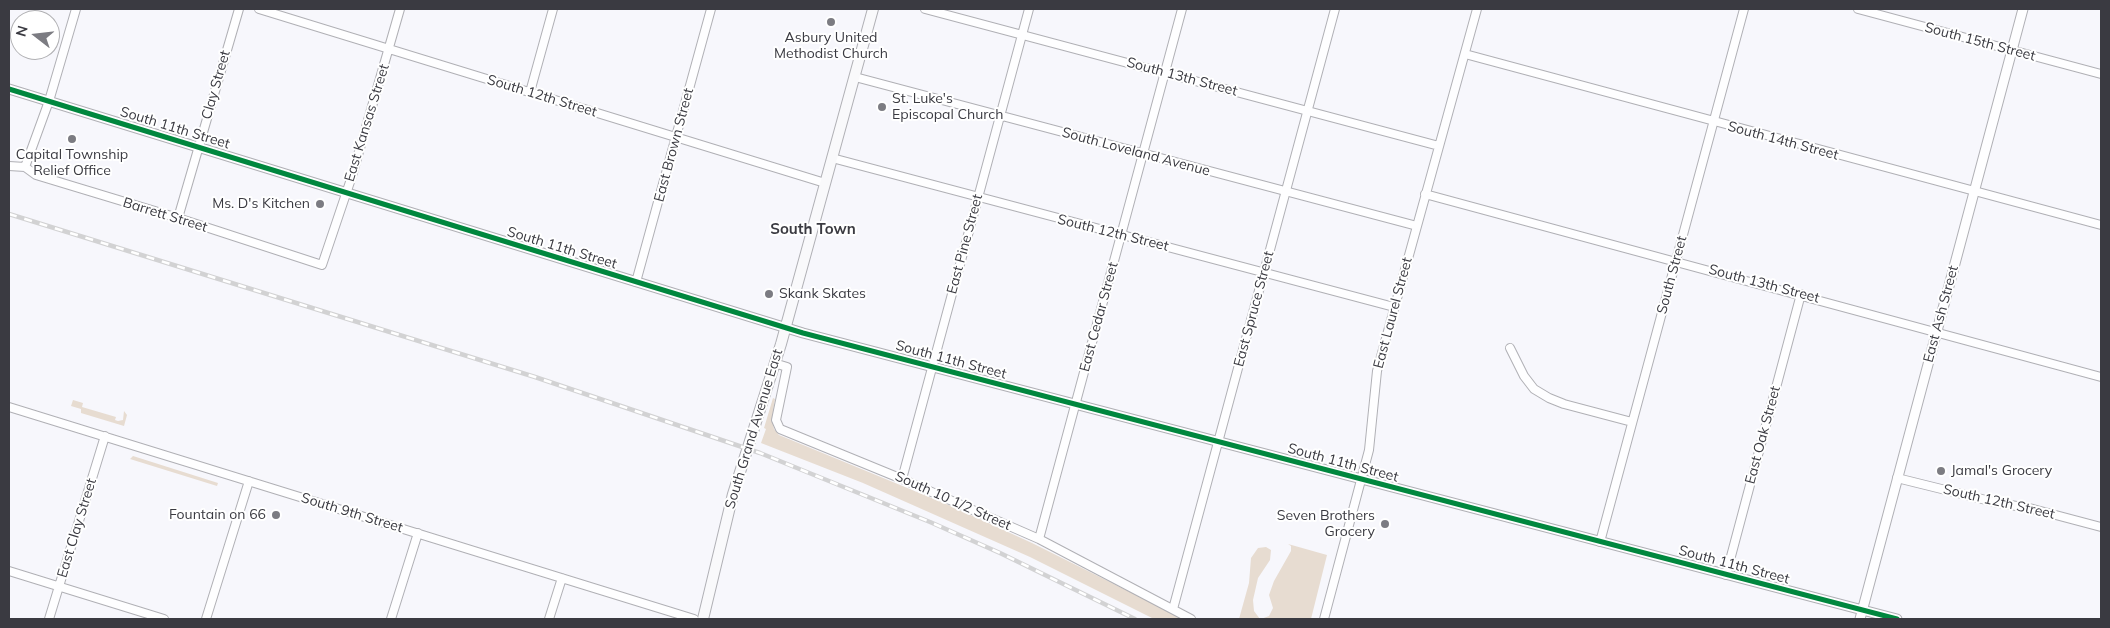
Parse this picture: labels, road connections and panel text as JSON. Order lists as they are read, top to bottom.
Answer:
{
  "streets": {
    "main road": ["South Grand Avenue East"],
    "street": [
      "South 15th Street",
      "South 13th Street",
      "Clay Street",
      "South 12th Street",
      "East Kansas Street",
      "South 11th Street",
      "South 14th Street",
      "East Brown Street",
      "South Loveland Avenue",
      "Barrett Street",
      "East Pine Street",
      "South Street",
      "East Spruce Street",
      "East Laurel Street",
      "East Ash Street",
      "East Cedar Street",
      "East Oak Street",
      "South 10 1/2 Street",
      "South 9th Street",
      "East Clay Street"
    ]
  },
  "crossings": [
    ["South 15th Street", "East Ash Street"],
    ["South 13th Street", "East Pine Street"],
    ["South 13th Street", "South Street"],
    ["South 13th Street", "East Spruce Street"],
    ["South 13th Street", "East Laurel Street"],
    ["South 13th Street", "East Ash Street"],
    ["South 13th Street", "East Cedar Street"],
    ["South 13th Street", "East Oak Street"],
    ["Clay Street", "South 11th Street"],
    ["Clay Street", "Barrett Street"],
    ["South 12th Street", "East Kansas Street"],
    ["South 12th Street", "East Brown Street"],
    ["South 12th Street", "East Pine Street"],
    ["South 12th Street", "East Spruce Street"],
    ["South 12th Street", "East Laurel Street"],
    ["South 12th Street", "East Ash Street"],
    ["South 12th Street", "East Cedar Street"],
    ["South 12th Street", "South Grand Avenue East"],
    ["East Kansas Street", "South 11th Street"],
    ["East Kansas Street", "Barrett Street"],
    ["South 11th Street", "East Brown Street"],
    ["South 11th Street", "East Pine Street"],
    ["South 11th Street", "South Street"],
    ["South 11th Street", "East Spruce Street"],
    ["South 11th Street", "East Laurel Street"],
    ["South 11th Street", "East Ash Street"],
    ["South 11th Street", "East Cedar Street"],
    ["South 11th Street", "South Grand Avenue East"],
    ["South 11th Street", "East Oak Street"],
    ["South 14th Street", "South Street"],
    ["South 14th Street", "East Laurel Street"],
    ["South 14th Street", "East Ash Street"],
    ["South Loveland Avenue", "East Pine Street"],
    ["South Loveland Avenue", "East Spruce Street"],
    ["South Loveland Avenue", "East Laurel Street"],
    ["South Loveland Avenue", "East Cedar Street"],
    ["South Loveland Avenue", "South Grand Avenue East"],
    ["East Pine Street", "South 10 1/2 Street"],
    ["East Spruce Street", "South 10 1/2 Street"],
    ["East Cedar Street", "South 10 1/2 Street"],
    ["South Grand Avenue East", "South 10 1/2 Street"],
    ["South 9th Street", "East Clay Street"]
  ],
  "districts": ["South Town"],
  "places": [
    "Asbury United Methodist Church",
    "St. Luke's Episcopal Church",
    "Capital Township Relief Office",
    "Ms. D's Kitchen",
    "Skank Skates",
    "Jamal's Grocery",
    "Fountain on 66",
    "Seven Brothers Grocery"
  ],
  "north": "left"
}
